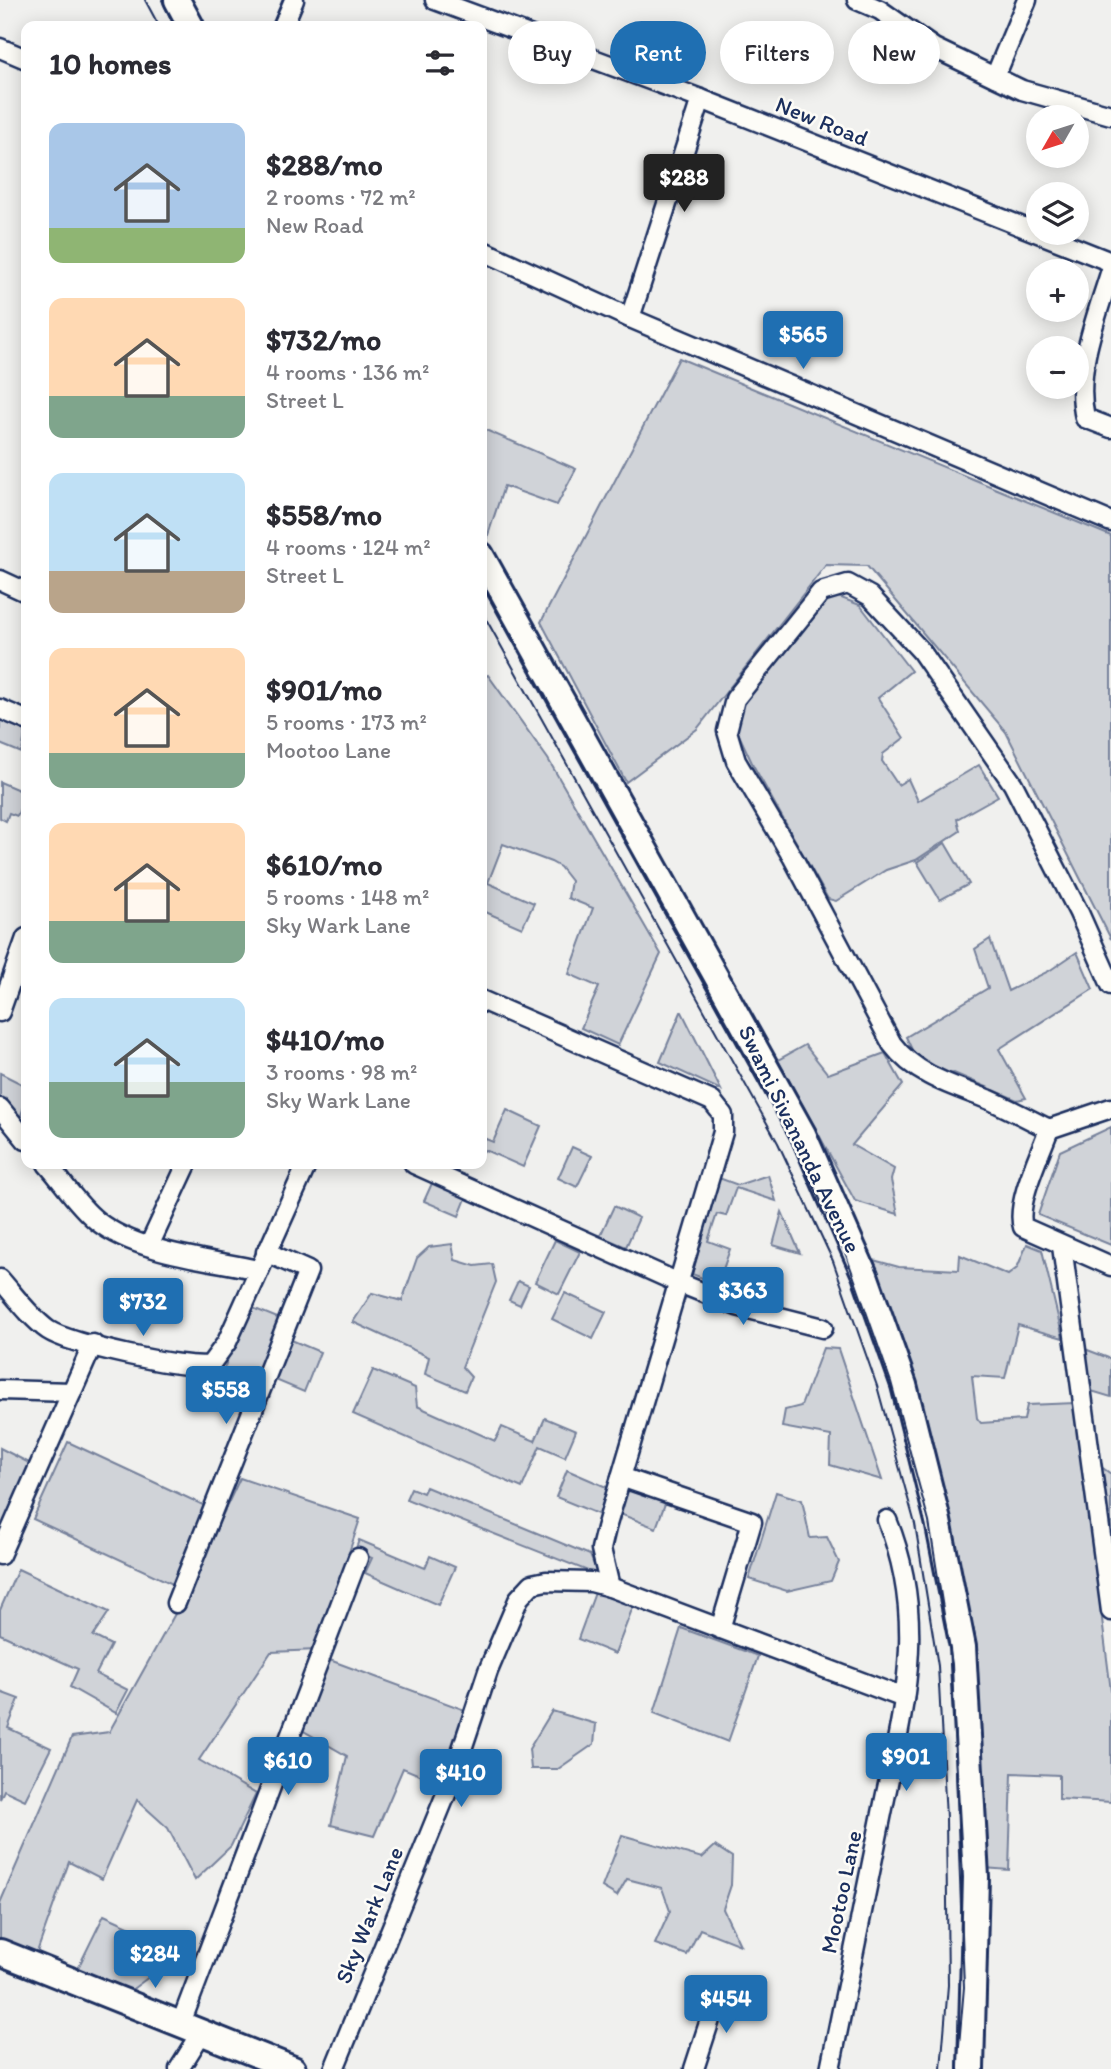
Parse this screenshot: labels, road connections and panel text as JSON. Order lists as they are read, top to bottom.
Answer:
{
  "streets": {
    "street": [
      "New Road",
      "Swami Sivananda Avenue",
      "Mootoo Lane",
      "Sky Wark Lane"
    ]
  },
  "crossings": [
    ["Mootoo Lane", "Sky Wark Lane"]
  ],
  "north": "bottom left",
  "page": {
    "chip": [
      "Buy",
      "Rent",
      "Filters",
      "New"
    ],
    "heading": "10 homes",
    "map_buttons": ["+", "−"],
    "list": [
      {
        "name": "$288/mo",
        "note": "2 rooms · 72 m² · New Road"
      },
      {
        "name": "$732/mo",
        "note": "4 rooms · 136 m² · Street L"
      },
      {
        "name": "$558/mo",
        "note": "4 rooms · 124 m² · Street L"
      },
      {
        "name": "$901/mo",
        "note": "5 rooms · 173 m² · Mootoo Lane"
      },
      {
        "name": "$610/mo",
        "note": "5 rooms · 148 m² · Sky Wark Lane"
      },
      {
        "name": "$410/mo",
        "note": "3 rooms · 98 m² · Sky Wark Lane"
      }
    ],
    "price": [
      "$288",
      "$565",
      "$363",
      "$732",
      "$558",
      "$901",
      "$610",
      "$410",
      "$284",
      "$454"
    ]
  }
}
